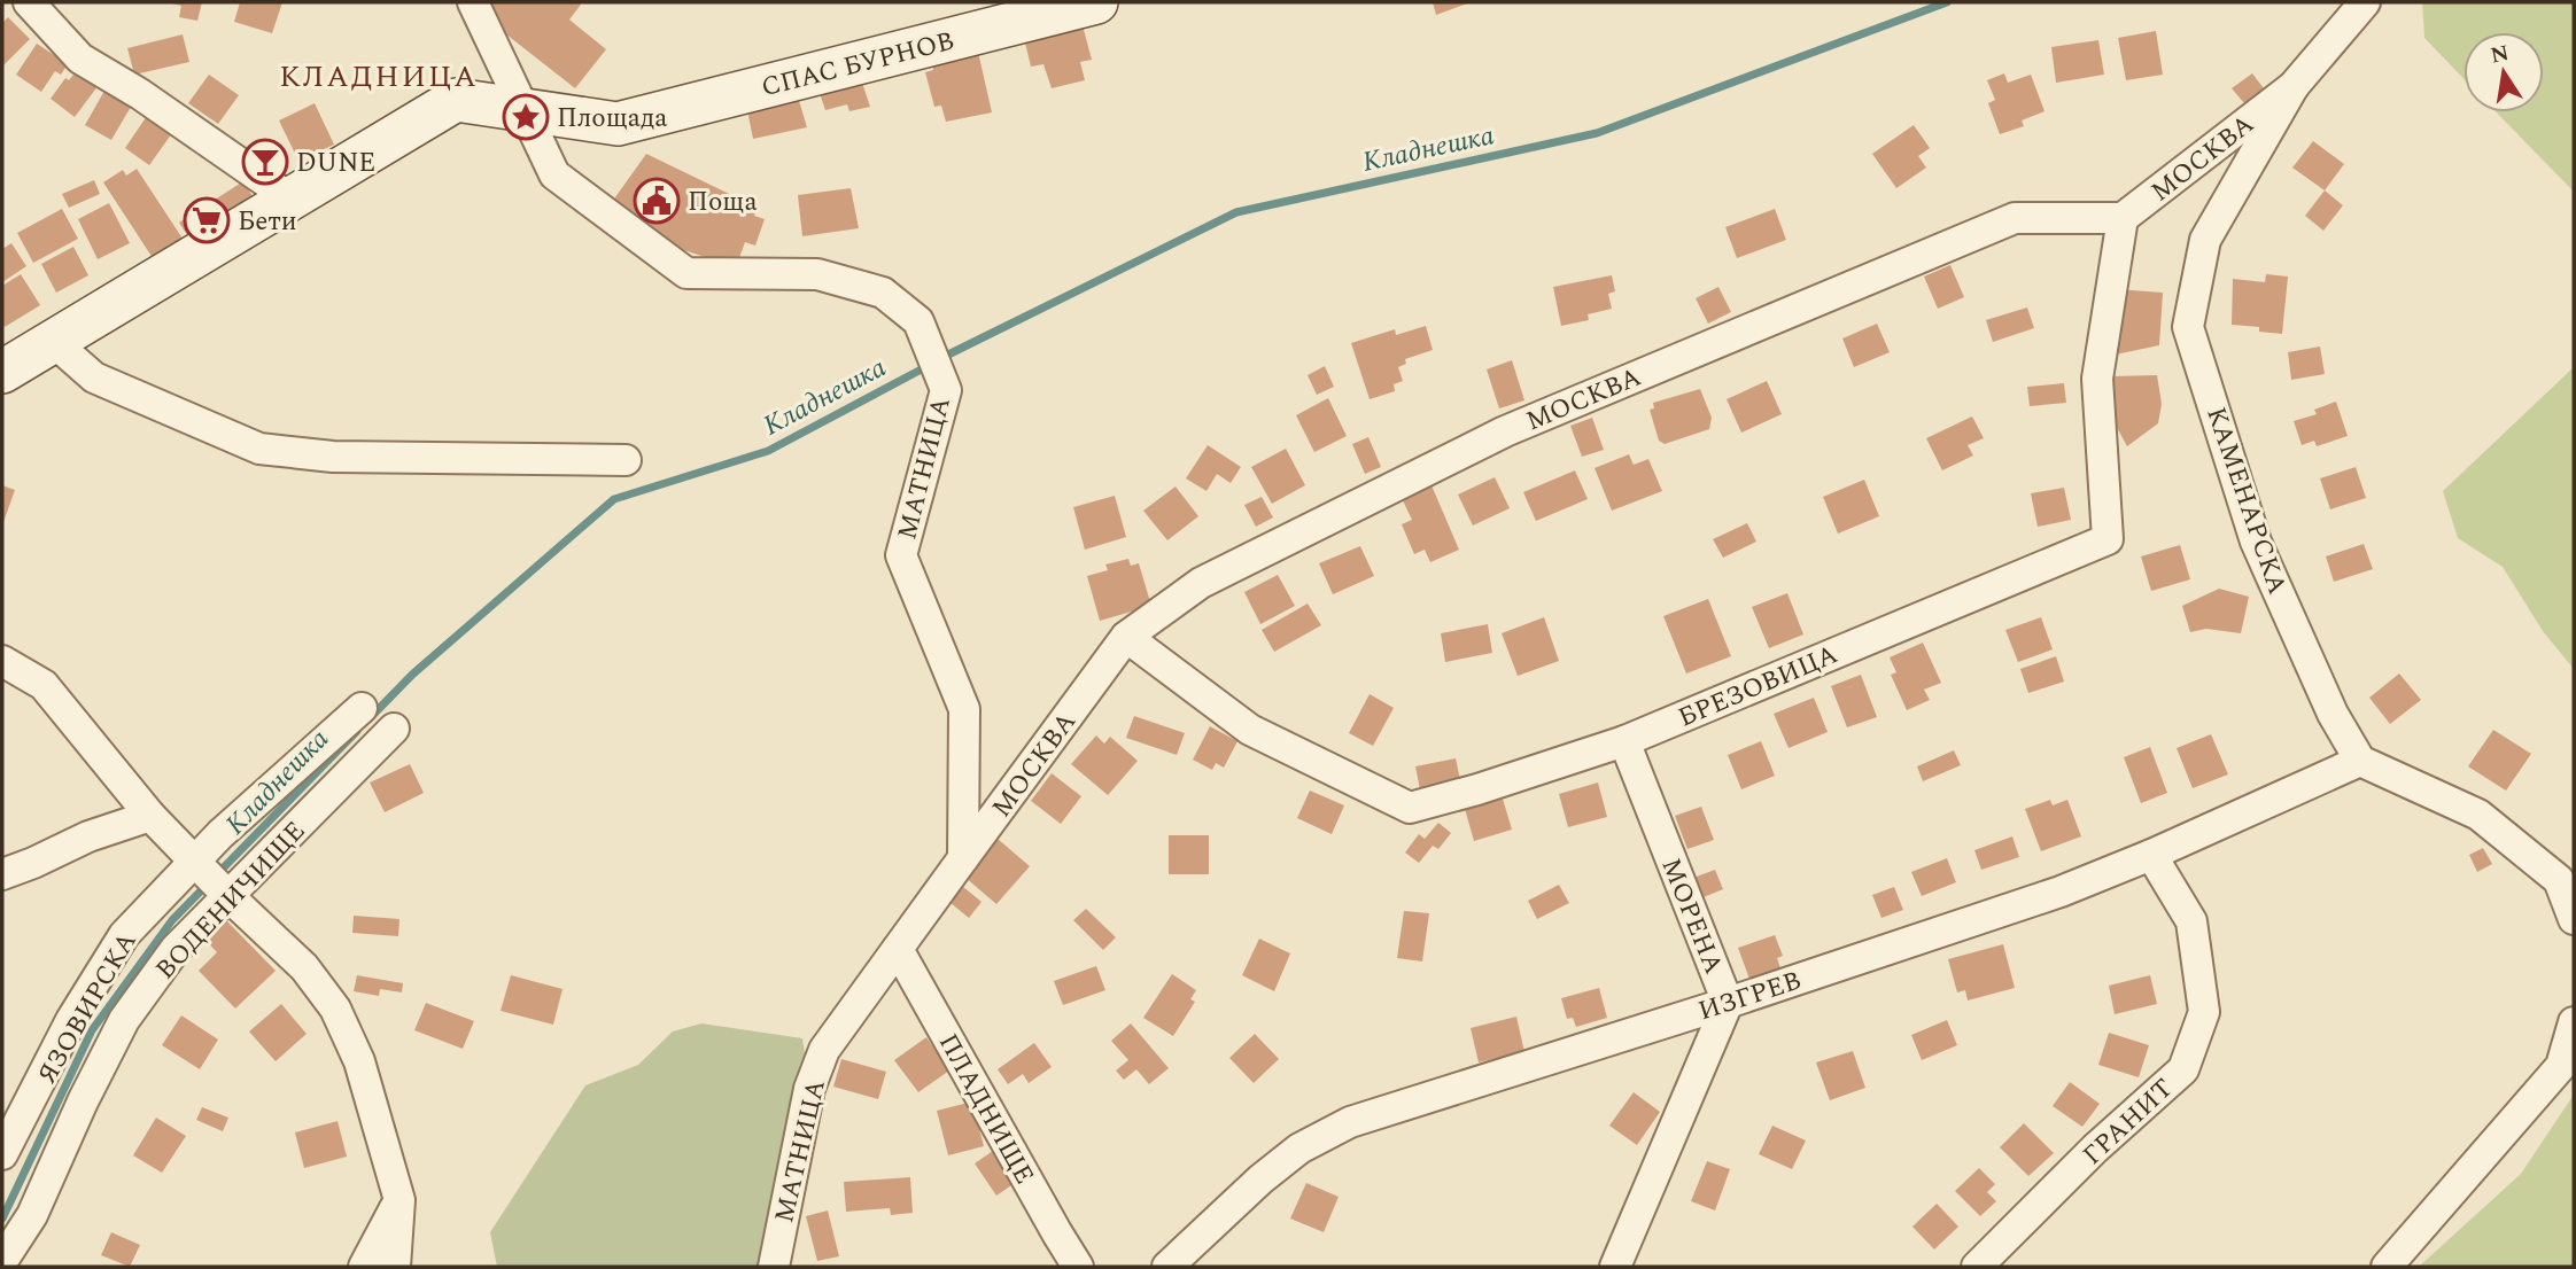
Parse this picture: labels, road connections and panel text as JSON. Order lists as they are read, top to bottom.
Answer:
{
  "streets": {
    "street": [
      "СПАС БУРНОВ",
      "МОСКВА",
      "МАТНИЦА",
      "КАМЕНАРСКА",
      "БРЕЗОВИЦА",
      "ВОДЕНИЧИЩЕ",
      "МОРЕНА",
      "ИЗГРЕВ",
      "ЯЗОВИРСКА",
      "ПЛАДНИЩЕ",
      "ГРАНИТ"
    ]
  },
  "crossings": [
    ["СПАС БУРНОВ", "МАТНИЦА"],
    ["МОСКВА", "МАТНИЦА"],
    ["МОСКВА", "КАМЕНАРСКА"],
    ["МОСКВА", "БРЕЗОВИЦА"],
    ["МАТНИЦА", "ПЛАДНИЩЕ"],
    ["КАМЕНАРСКА", "ИЗГРЕВ"],
    ["БРЕЗОВИЦА", "МОРЕНА"],
    ["МОРЕНА", "ИЗГРЕВ"],
    ["ИЗГРЕВ", "ГРАНИТ"]
  ],
  "districts": ["КЛАДНИЦА"],
  "water": ["Кладнешка"],
  "places": {
    "place": ["Площада"],
    "bar": ["DUNE"],
    "public building": ["Поща"],
    "supermarket": ["Бети"]
  },
  "north": "top"
}
